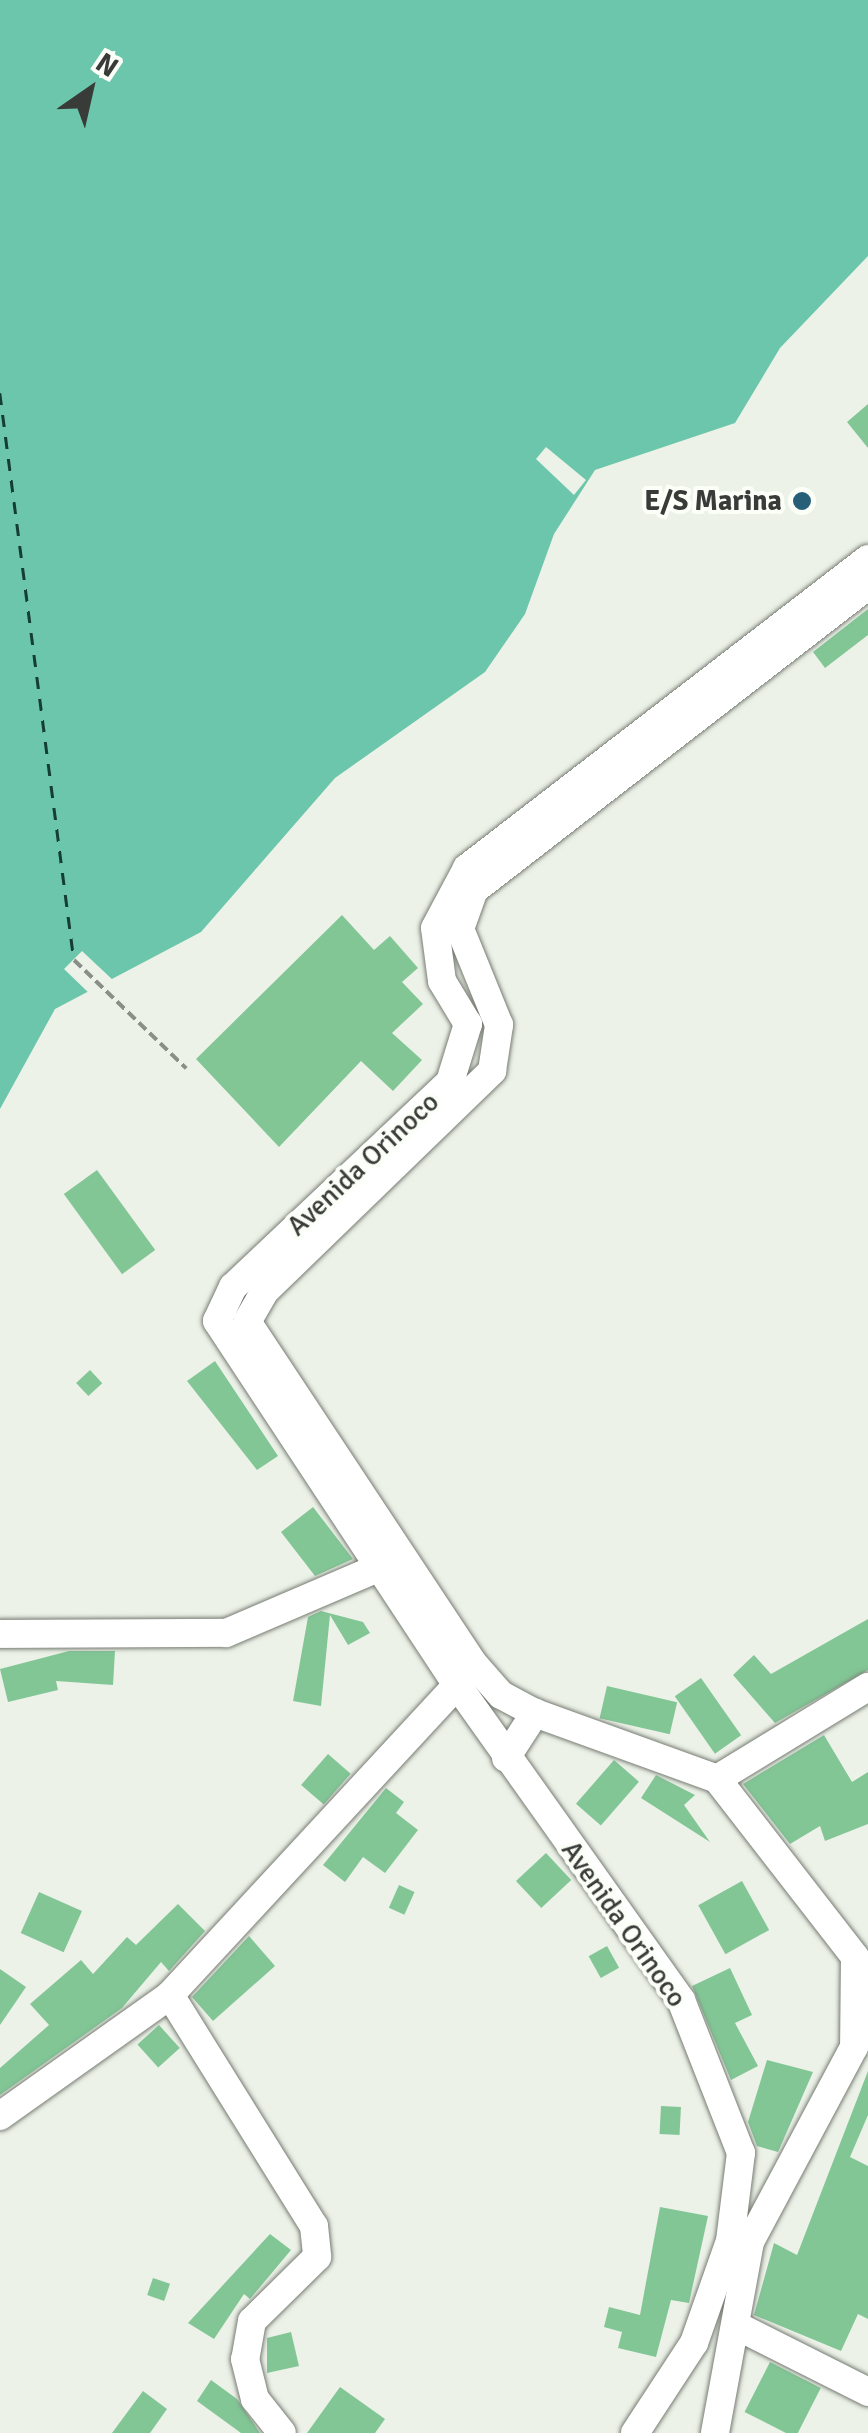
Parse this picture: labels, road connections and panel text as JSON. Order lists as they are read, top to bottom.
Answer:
{
  "streets": {
    "street": ["Avenida Orinoco"]
  },
  "places": ["E/S Marina"],
  "north": "top right"
}
